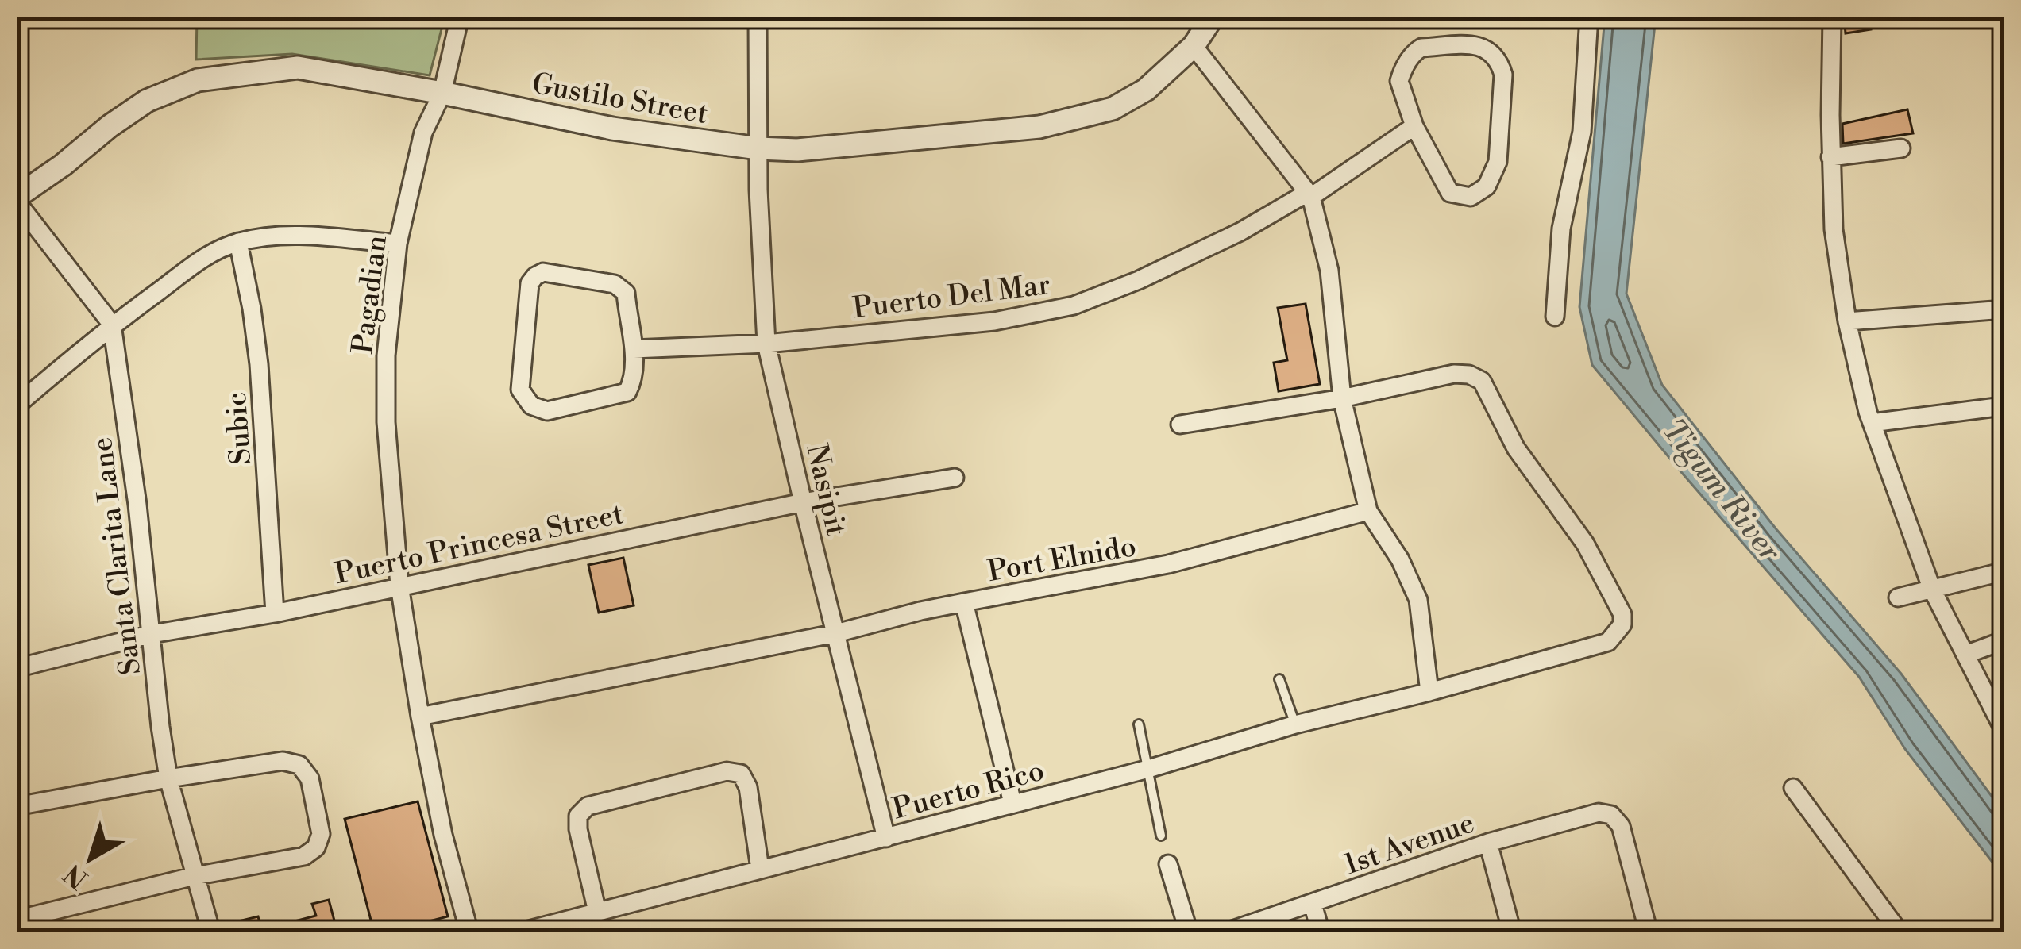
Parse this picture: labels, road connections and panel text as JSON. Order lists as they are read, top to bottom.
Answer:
{
  "streets": {
    "street": [
      "Gustilo Street",
      "Pagadian",
      "Puerto Del Mar",
      "Subic",
      "Nasipit",
      "Puerto Princesa Street",
      "Santa Clarita Lane",
      "Port Elnido",
      "Puerto Rico",
      "1st Avenue"
    ]
  },
  "crossings": [
    ["Gustilo Street", "Pagadian"],
    ["Gustilo Street", "Nasipit"],
    ["Pagadian", "Puerto Princesa Street"],
    ["Puerto Del Mar", "Nasipit"],
    ["Subic", "Puerto Princesa Street"],
    ["Nasipit", "Puerto Princesa Street"],
    ["Nasipit", "Puerto Rico"],
    ["Puerto Princesa Street", "Santa Clarita Lane"],
    ["Port Elnido", "Puerto Rico"]
  ],
  "water": ["Tigum River"],
  "north": "bottom left"
}
